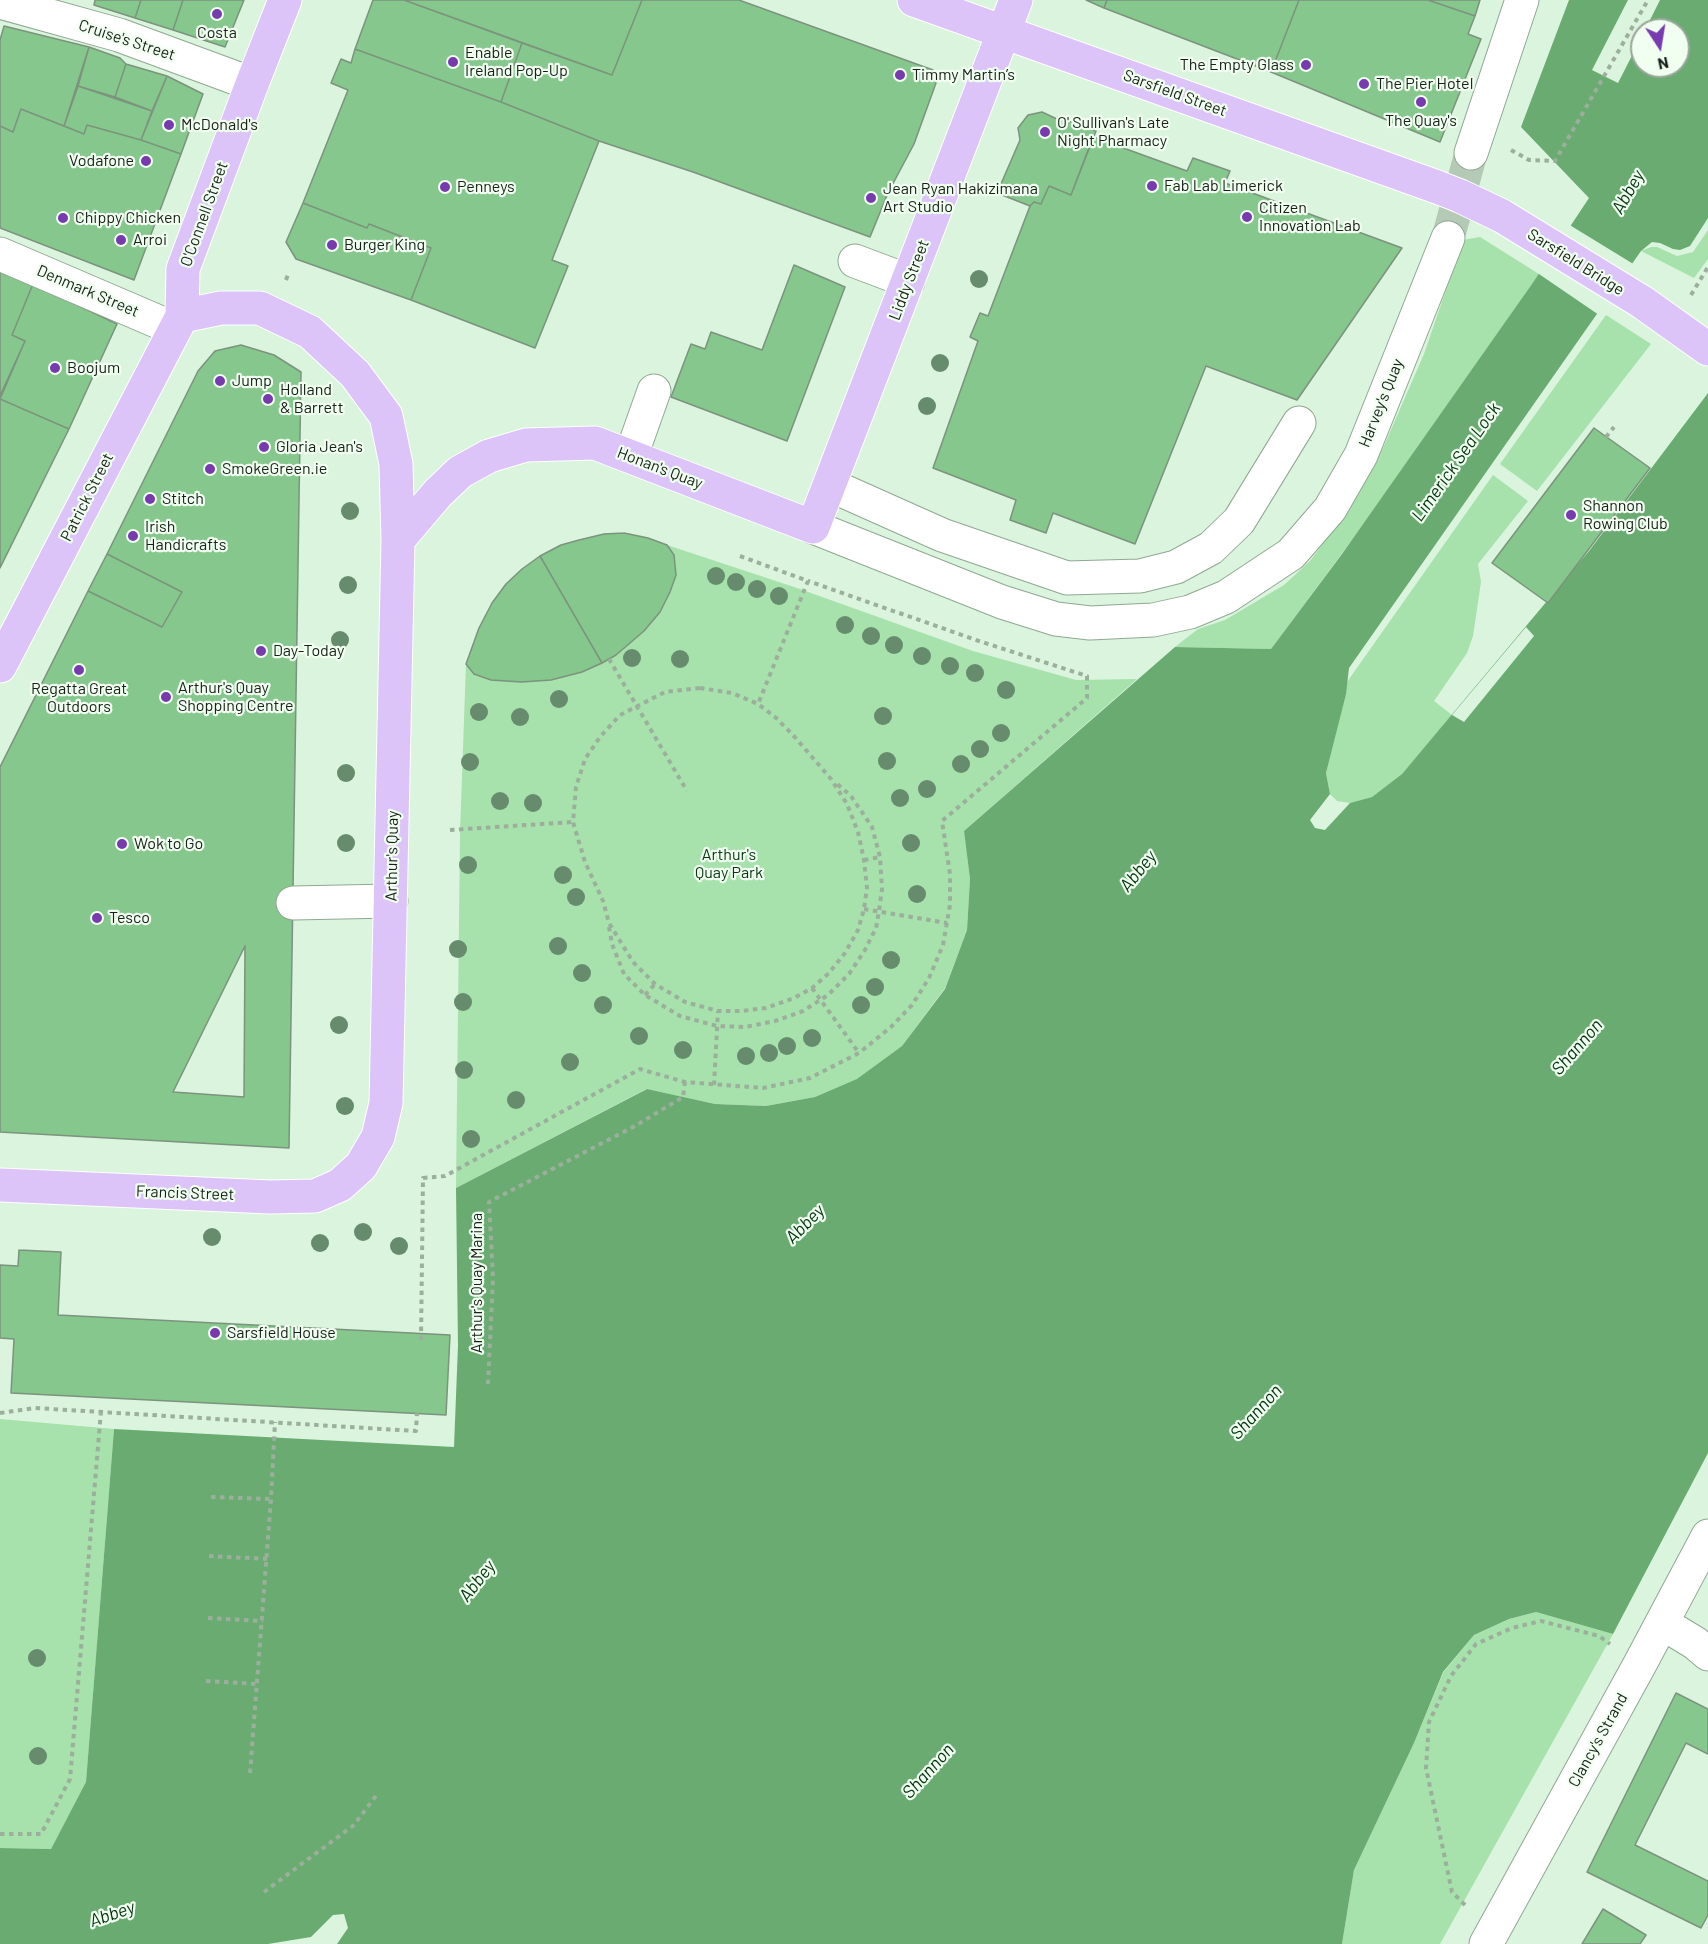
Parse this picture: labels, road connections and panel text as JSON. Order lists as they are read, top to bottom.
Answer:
{
  "streets": {
    "main road": [
      "Sarsfield Street",
      "O'Connell Street",
      "Sarsfield Bridge",
      "Liddy Street",
      "Honan's Quay",
      "Patrick Street",
      "Arthur's Quay",
      "Francis Street"
    ],
    "street": [
      "Cruise's Street",
      "Denmark Street",
      "Harvey's Quay",
      "Clancy's Strand"
    ],
    "path": ["Arthur's Quay Marina"]
  },
  "crossings": [
    ["Cruise's Street", "O'Connell Street"],
    ["Sarsfield Street", "Sarsfield Bridge"],
    ["Sarsfield Street", "Liddy Street"],
    ["O'Connell Street", "Denmark Street"],
    ["O'Connell Street", "Patrick Street"],
    ["Liddy Street", "Honan's Quay"],
    ["Denmark Street", "Patrick Street"],
    ["Harvey's Quay", "Honan's Quay"],
    ["Honan's Quay", "Arthur's Quay"],
    ["Arthur's Quay", "Francis Street"]
  ],
  "water": ["Abbey", "Limerick Sea Lock", "Shannon"],
  "parks": ["Arthur's Quay Park"],
  "places": [
    "Costa",
    "Enable Ireland Pop-Up",
    "The Empty Glass",
    "Timmy Martin’s",
    "The Pier Hotel",
    "The Quay's",
    "McDonald's",
    "O' Sullivan's Late Night Pharmacy",
    "Vodafone",
    "Fab Lab Limerick",
    "Penneys",
    "Jean Ryan Hakizimana Art Studio",
    "Citizen Innovation Lab",
    "Chippy Chicken",
    "Arroi",
    "Burger King",
    "Boojum",
    "Jump",
    "Holland & Barrett",
    "Gloria Jean's",
    "SmokeGreen.ie",
    "Stitch",
    "Shannon Rowing Club",
    "Irish Handicrafts",
    "Day-Today",
    "Regatta Great Outdoors",
    "Arthur's Quay Shopping Centre",
    "Wok to Go",
    "Tesco",
    "Sarsfield House"
  ],
  "north": "bottom"
}
